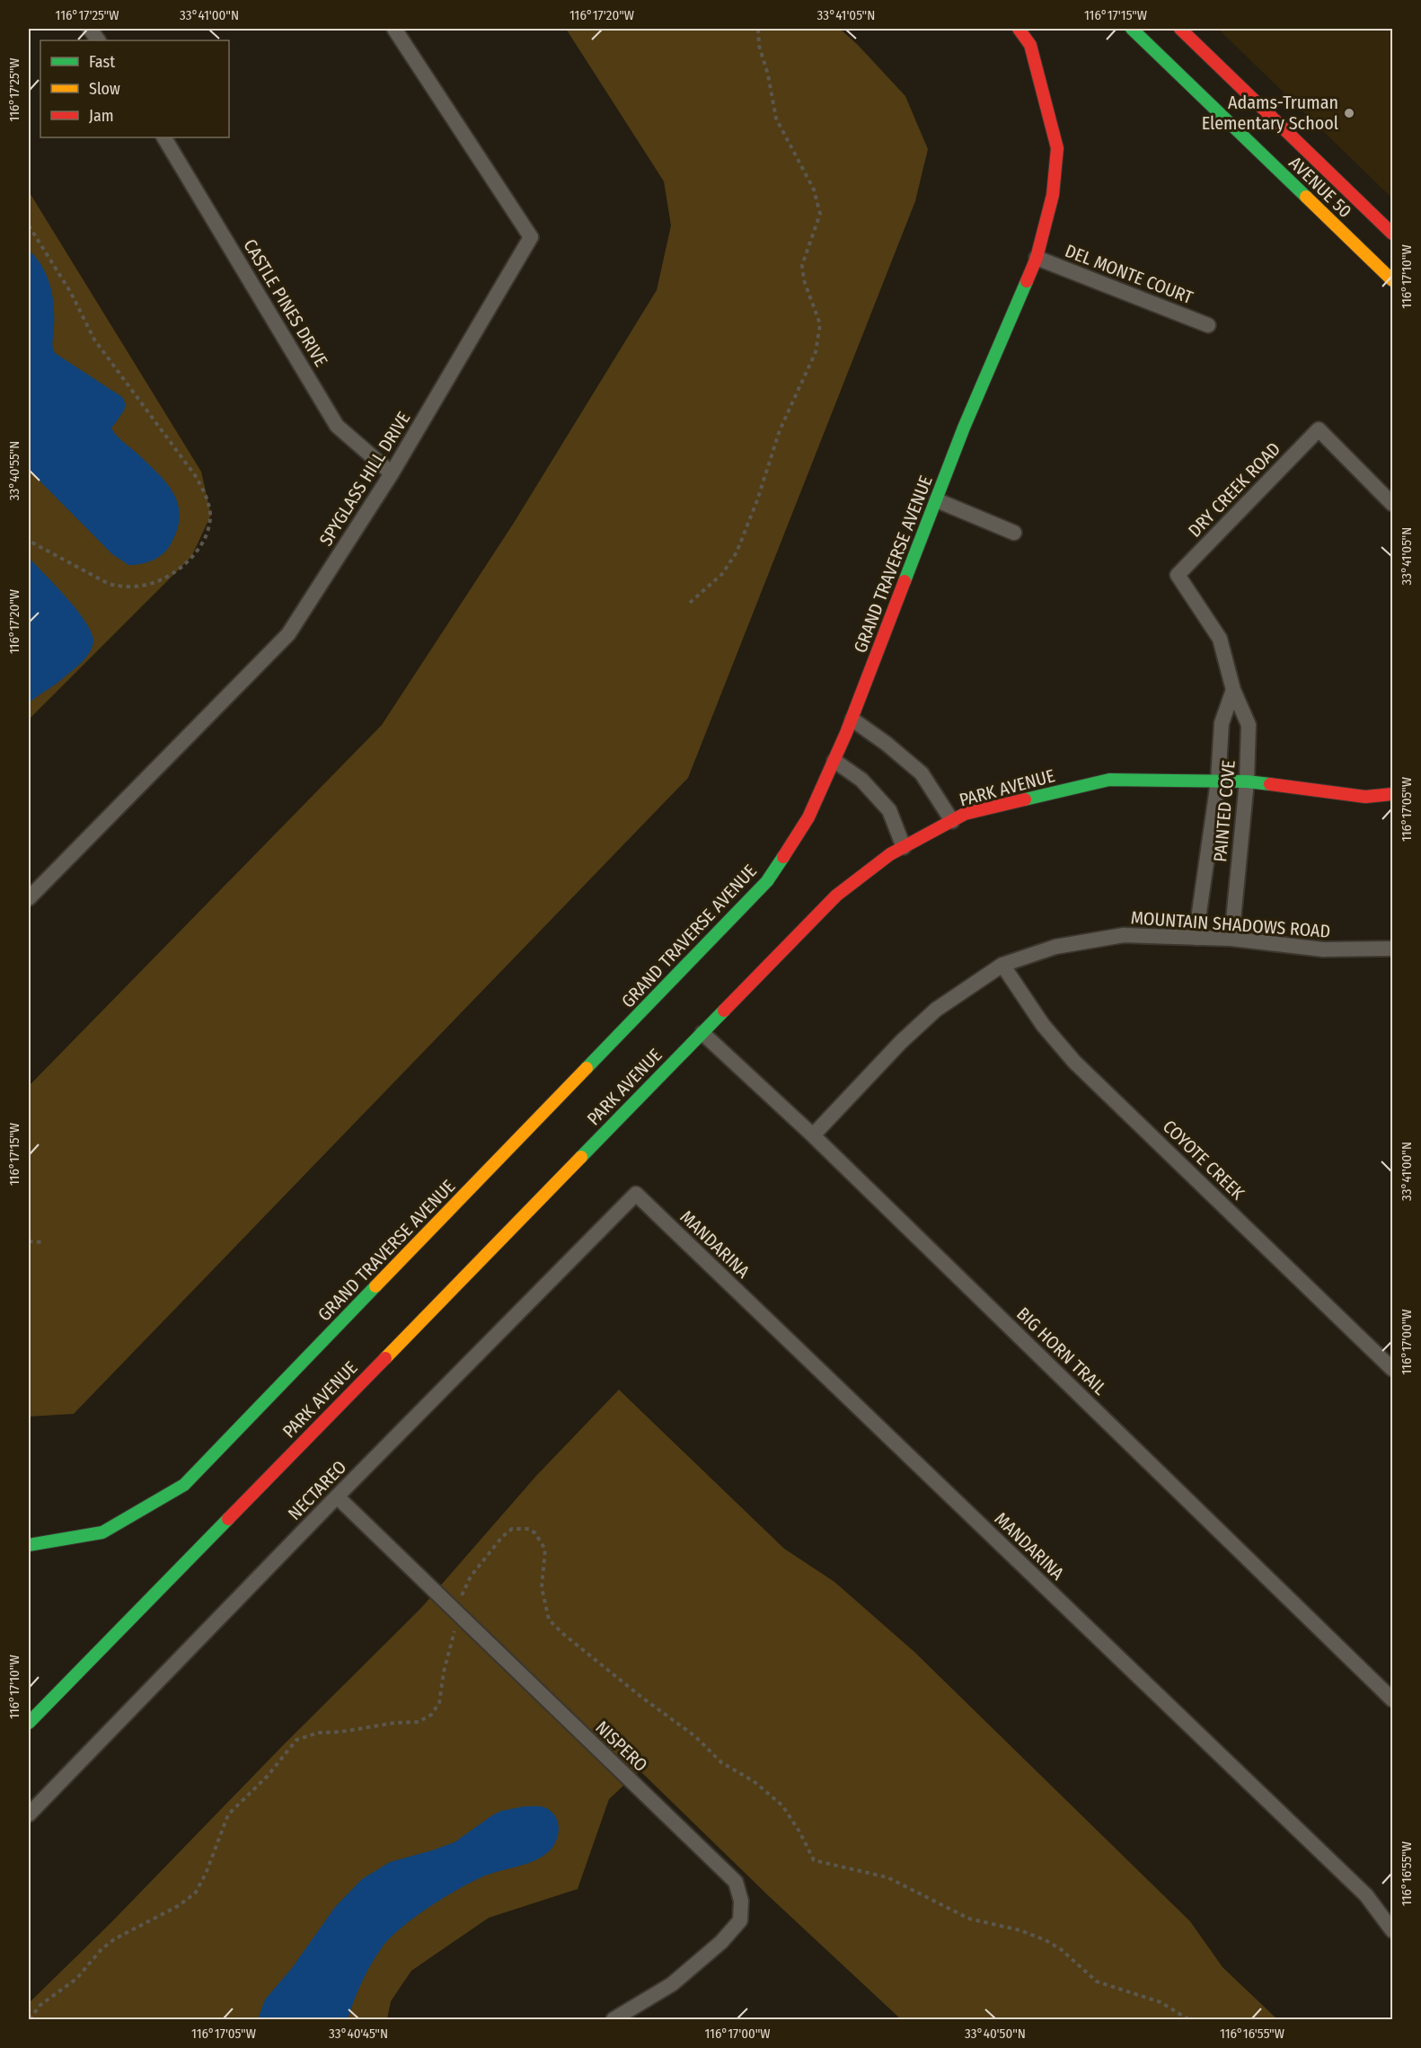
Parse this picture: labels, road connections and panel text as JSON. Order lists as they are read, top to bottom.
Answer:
{
  "streets": {
    "street": [
      "AVENUE 50",
      "DEL MONTE COURT",
      "CASTLE PINES DRIVE",
      "SPYGLASS HILL DRIVE",
      "DRY CREEK ROAD",
      "GRAND TRAVERSE AVENUE",
      "PARK AVENUE",
      "PAINTED COVE",
      "MOUNTAIN SHADOWS ROAD",
      "COYOTE CREEK",
      "MANDARINA",
      "BIG HORN TRAIL",
      "NECTAREO",
      "NISPERO"
    ]
  },
  "crossings": [
    ["DEL MONTE COURT", "GRAND TRAVERSE AVENUE"],
    ["CASTLE PINES DRIVE", "SPYGLASS HILL DRIVE"],
    ["DRY CREEK ROAD", "PAINTED COVE"],
    ["PARK AVENUE", "PAINTED COVE"],
    ["PARK AVENUE", "BIG HORN TRAIL"],
    ["PAINTED COVE", "MOUNTAIN SHADOWS ROAD"],
    ["MOUNTAIN SHADOWS ROAD", "COYOTE CREEK"],
    ["MOUNTAIN SHADOWS ROAD", "BIG HORN TRAIL"],
    ["MANDARINA", "NECTAREO"],
    ["NECTAREO", "NISPERO"]
  ],
  "places": ["Adams-Truman Elementary School"],
  "legend": ["Fast", "Slow", "Jam"],
  "coordinates": [
    "116°17'25\"W",
    "33°41'00\"N",
    "116°17'20\"W",
    "33°41'05\"N",
    "116°17'15\"W",
    "116°17'10\"W",
    "33°40'55\"N",
    "116°17'05\"W",
    "116°17'00\"W",
    "116°16'55\"W",
    "33°40'45\"N",
    "33°40'50\"N"
  ]
}
